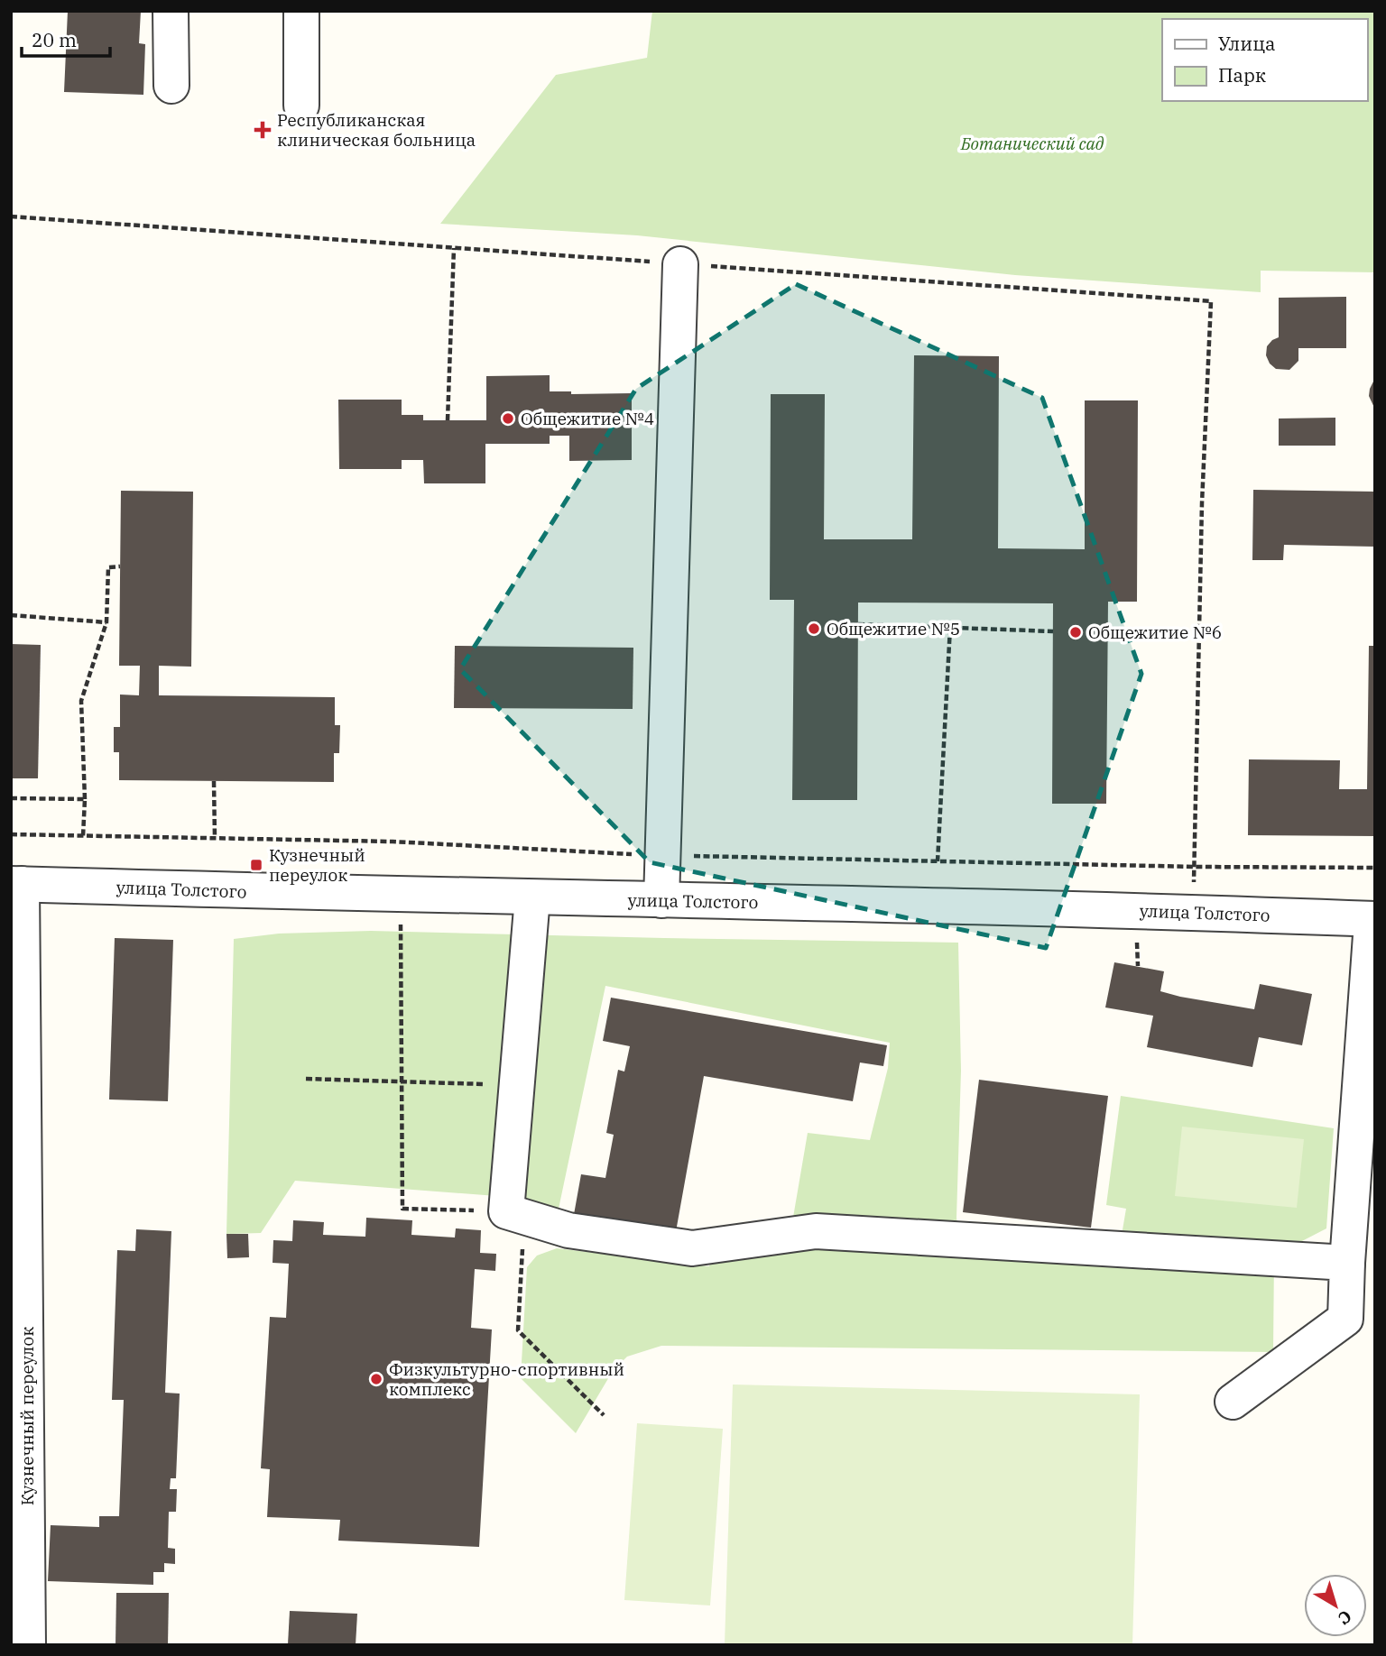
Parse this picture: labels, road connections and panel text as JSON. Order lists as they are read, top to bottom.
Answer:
{
  "streets": {
    "street": ["улица Толстого", "Кузнечный переулок"]
  },
  "crossings": [
    ["улица Толстого", "Кузнечный переулок"]
  ],
  "parks": ["Ботанический сад"],
  "places": {
    "health": ["Республиканская клиническая больница"],
    "other": [
      "Общежитие №4",
      "Общежитие №5",
      "Общежитие №6",
      "Физкультурно-спортивный комплекс"
    ],
    "transit": ["Кузнечный переулок"]
  },
  "legend": ["Улица", "Парк"],
  "scale_bar": "20 m",
  "north": "bottom right"
}
